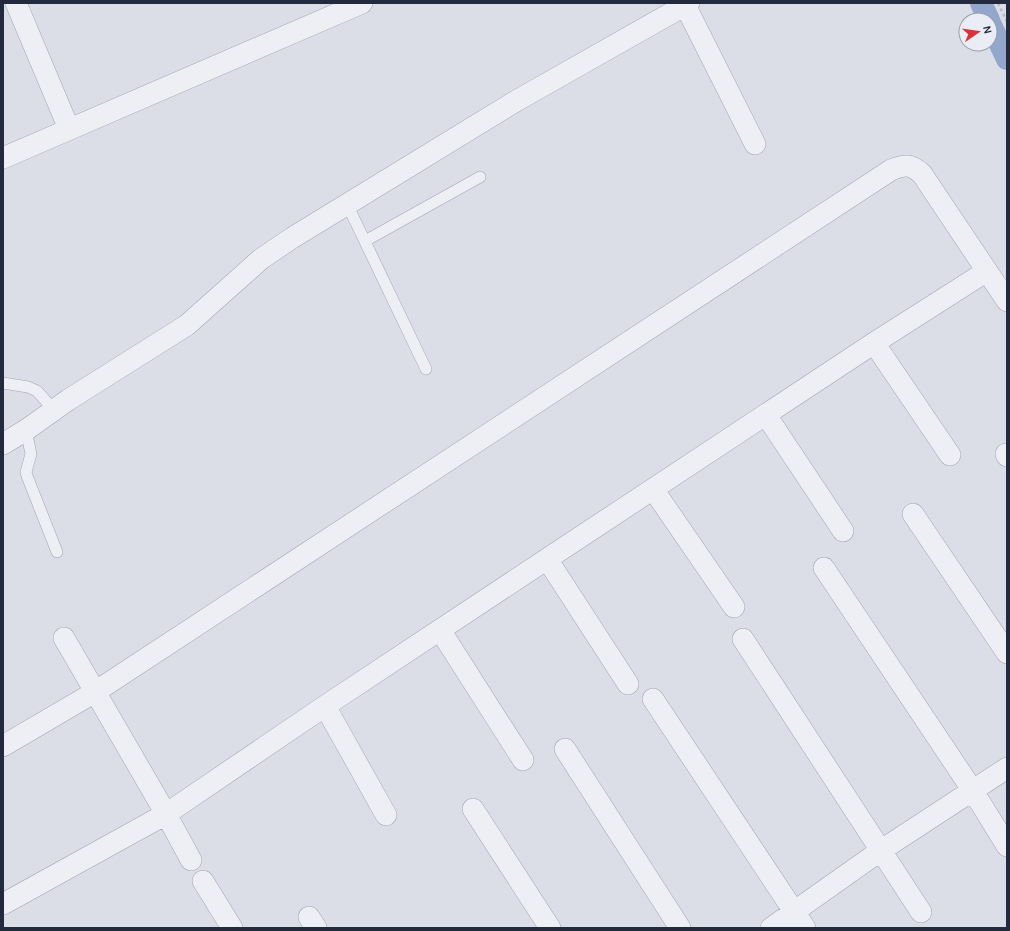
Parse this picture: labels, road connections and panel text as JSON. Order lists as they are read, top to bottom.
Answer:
{
  "north": "right"
}
